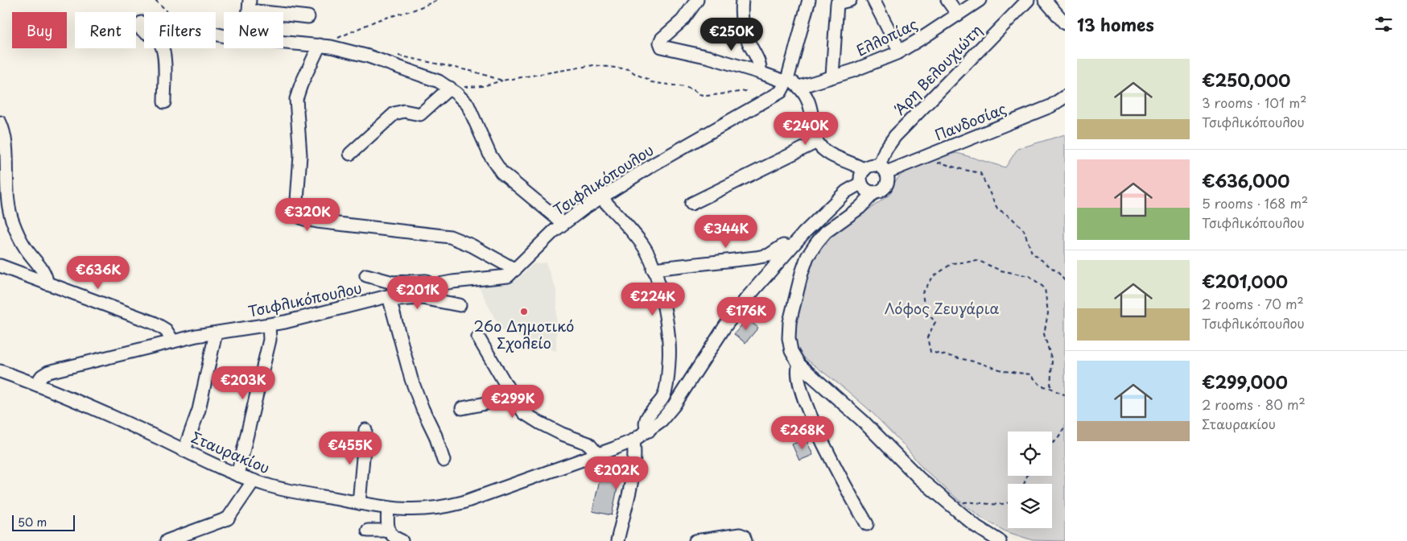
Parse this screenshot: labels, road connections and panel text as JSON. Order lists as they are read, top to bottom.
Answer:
{
  "streets": {
    "street": [
      "Ελλοπίας",
      "Άρη Βελουχιώτη",
      "Πανδοσίας",
      "Τσιφλικόπουλου",
      "Σταυρακίου"
    ]
  },
  "crossings": [
    ["Άρη Βελουχιώτη", "Πανδοσίας"],
    ["Τσιφλικόπουλου", "Σταυρακίου"]
  ],
  "parks": ["Λόφος Ζευγάρια"],
  "places": ["26ο Δημοτικό Σχολείο"],
  "scale_bar": "50 m",
  "page": {
    "heading": "13 homes",
    "chip": [
      "Buy",
      "Rent",
      "Filters",
      "New"
    ],
    "price": [
      "€250K",
      "€240K",
      "€320K",
      "€344K",
      "€636K",
      "€201K",
      "€224K",
      "€176K",
      "€203K",
      "€299K",
      "€268K",
      "€455K",
      "€202K"
    ],
    "list": [
      {
        "name": "€250,000",
        "note": "3 rooms · 101 m² · Τσιφλικόπουλου"
      },
      {
        "name": "€636,000",
        "note": "5 rooms · 168 m² · Τσιφλικόπουλου"
      },
      {
        "name": "€201,000",
        "note": "2 rooms · 70 m² · Τσιφλικόπουλου"
      },
      {
        "name": "€299,000",
        "note": "2 rooms · 80 m² · Σταυρακίου"
      }
    ],
    "scale": "50 m"
  }
}
